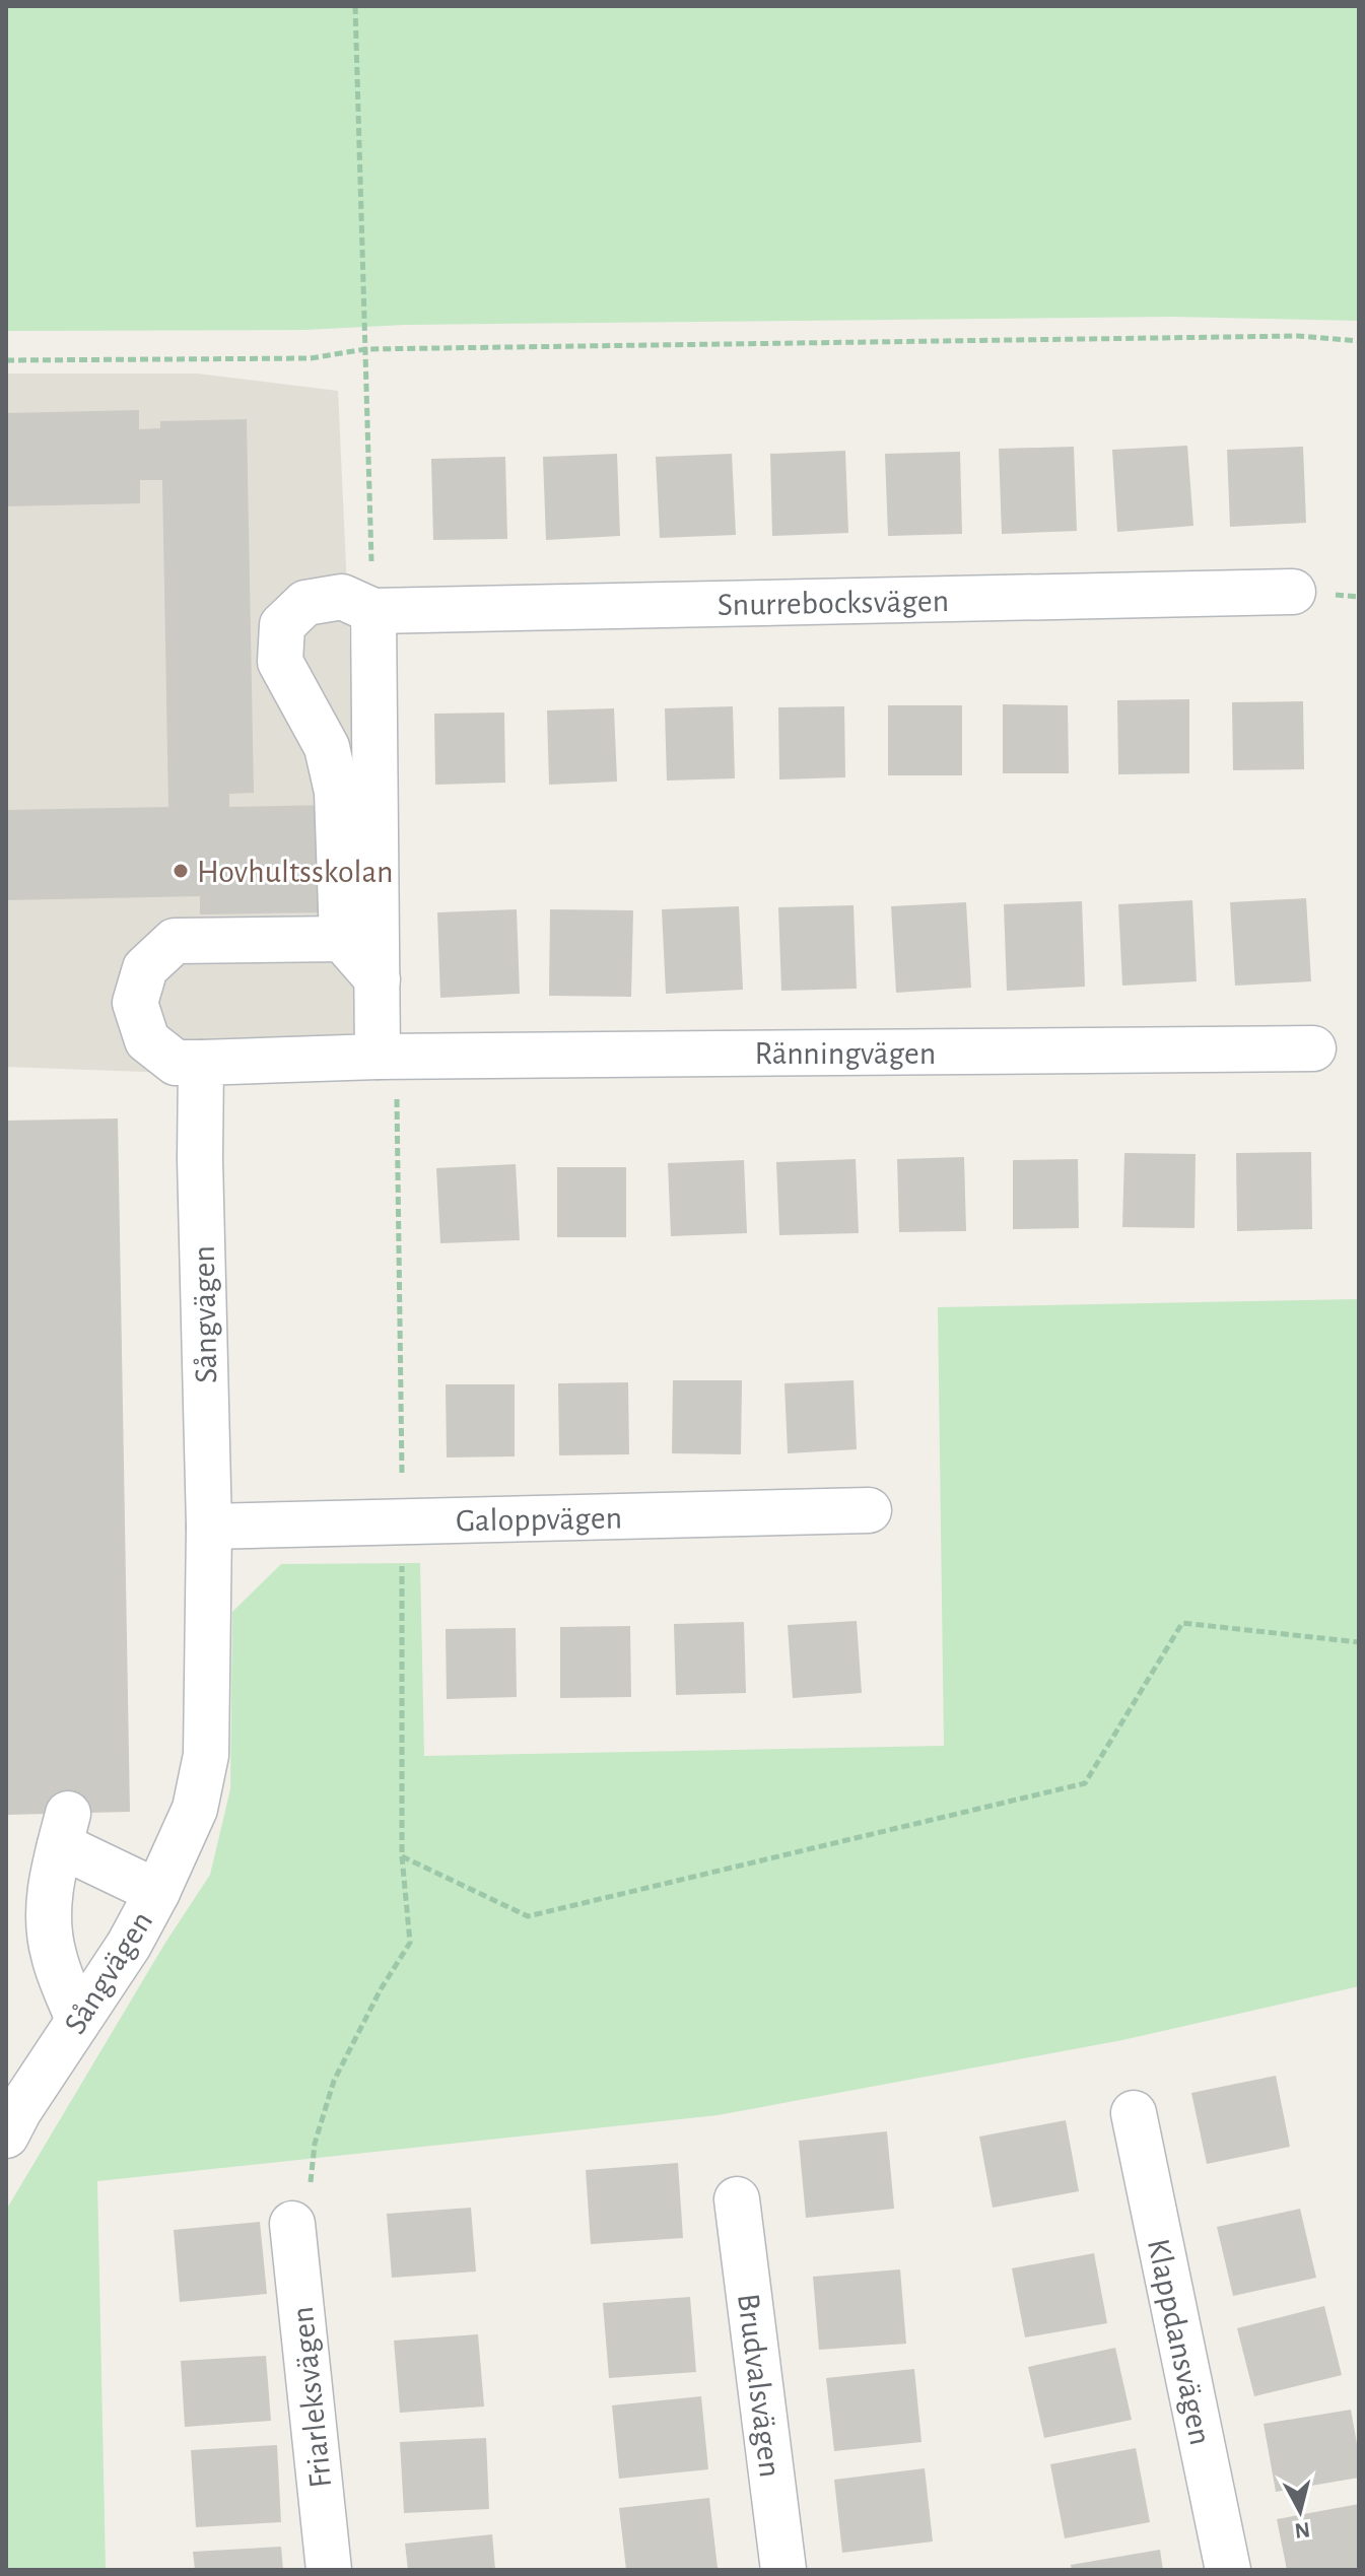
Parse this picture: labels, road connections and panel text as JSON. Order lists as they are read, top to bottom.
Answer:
{
  "streets": {
    "street": [
      "Snurrebocksvägen",
      "Ränningvägen",
      "Sångvägen",
      "Galoppvägen",
      "Klappdansvägen",
      "Brudvalsvägen",
      "Friarleksvägen"
    ]
  },
  "crossings": [
    ["Sångvägen", "Galoppvägen"]
  ],
  "places": ["Hovhultsskolan"],
  "north": "bottom"
}
